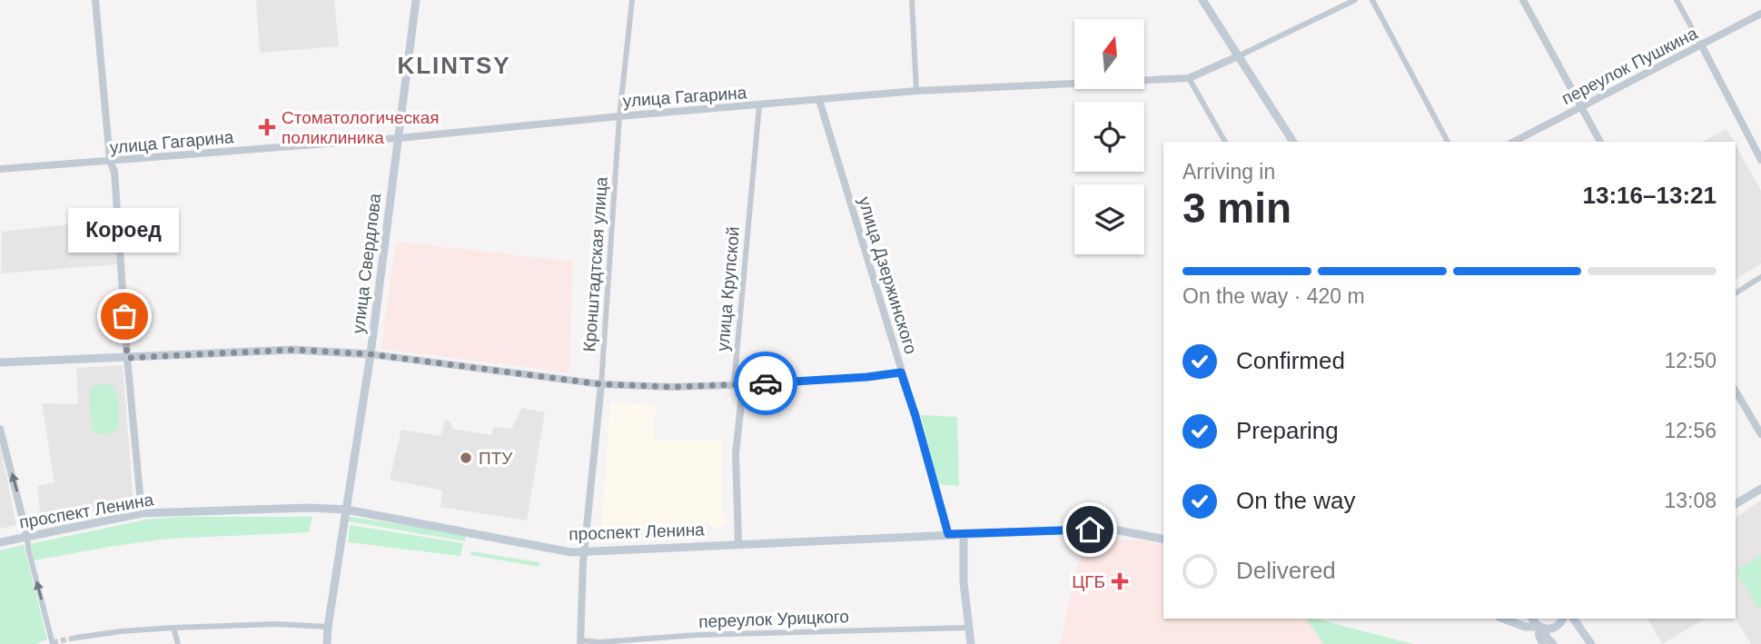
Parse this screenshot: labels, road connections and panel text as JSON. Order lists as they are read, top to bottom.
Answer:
{
  "streets": {
    "main road": ["улица Свердлова", "проспект Ленина"],
    "street": [
      "переулок Пушкина",
      "улица Гагарина",
      "Кронштадтская улица",
      "улица Дзержинского",
      "улица Крупской",
      "переулок Урицкого"
    ]
  },
  "crossings": [
    ["улица Гагарина", "улица Свердлова"],
    ["улица Гагарина", "Кронштадтская улица"],
    ["улица Гагарина", "улица Дзержинского"],
    ["улица Гагарина", "улица Крупской"],
    ["улица Свердлова", "проспект Ленина"],
    ["Кронштадтская улица", "проспект Ленина"],
    ["Кронштадтская улица", "переулок Урицкого"],
    ["улица Дзержинского", "проспект Ленина"],
    ["улица Крупской", "проспект Ленина"]
  ],
  "districts": ["KLINTSY"],
  "places": {
    "health": ["Стоматологическая поликлиника", "ЦГБ"],
    "other": ["Короед", "ПТУ"]
  },
  "north": "top",
  "page": {
    "heading": ["3 min", "Arriving in", "13:16–13:21"],
    "bubble": "Короед",
    "bar": "On the way · 420 m",
    "list": [
      ["Confirmed", "12:50"],
      ["Preparing", "12:56"],
      ["On the way", "13:08"],
      "Delivered"
    ]
  }
}
